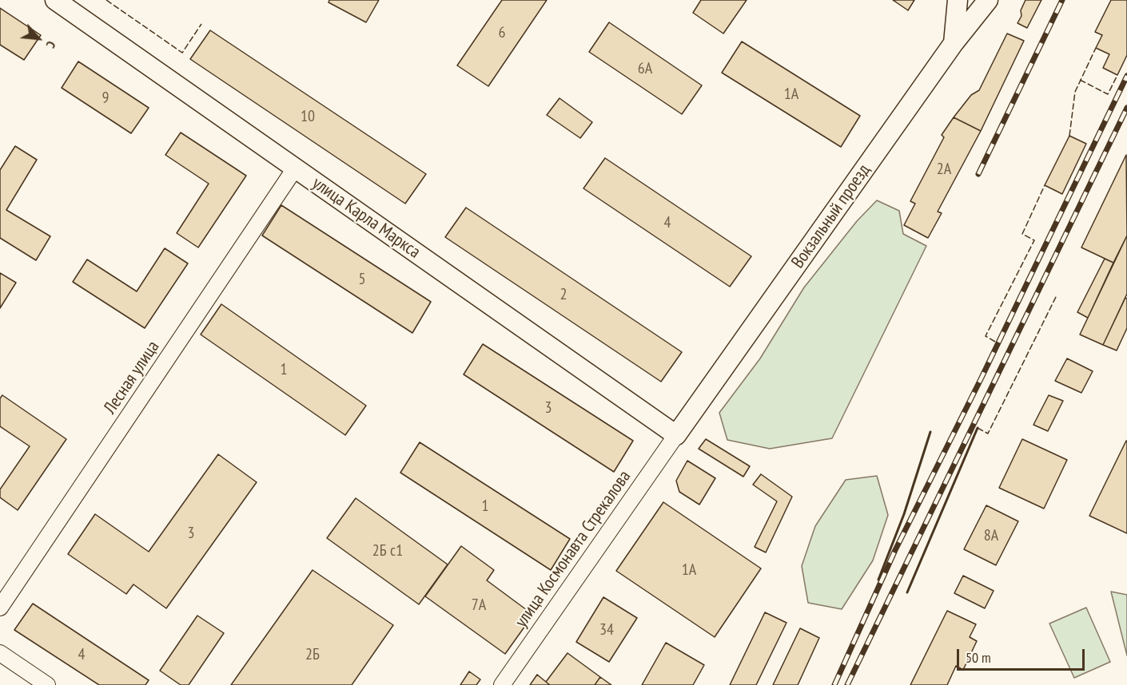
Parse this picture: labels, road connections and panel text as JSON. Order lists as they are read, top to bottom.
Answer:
{
  "streets": {
    "street": [
      "Вокзальный проезд",
      "улица Карла Маркса",
      "Лесная улица",
      "улица Космонавта Стрекалова"
    ]
  },
  "crossings": [
    ["Вокзальный проезд", "улица Карла Маркса"],
    ["Вокзальный проезд", "улица Космонавта Стрекалова"],
    ["улица Карла Маркса", "Лесная улица"],
    ["улица Карла Маркса", "улица Космонавта Стрекалова"]
  ],
  "house_numbers": [
    "6",
    "6А",
    "1А",
    "9",
    "10",
    "2А",
    "4",
    "5",
    "2",
    "1",
    "3",
    "1",
    "3",
    "8А",
    "2Б с1",
    "1А",
    "7А",
    "34",
    "4",
    "2Б"
  ],
  "scale_bar": "50 m",
  "north": "bottom right"
}
